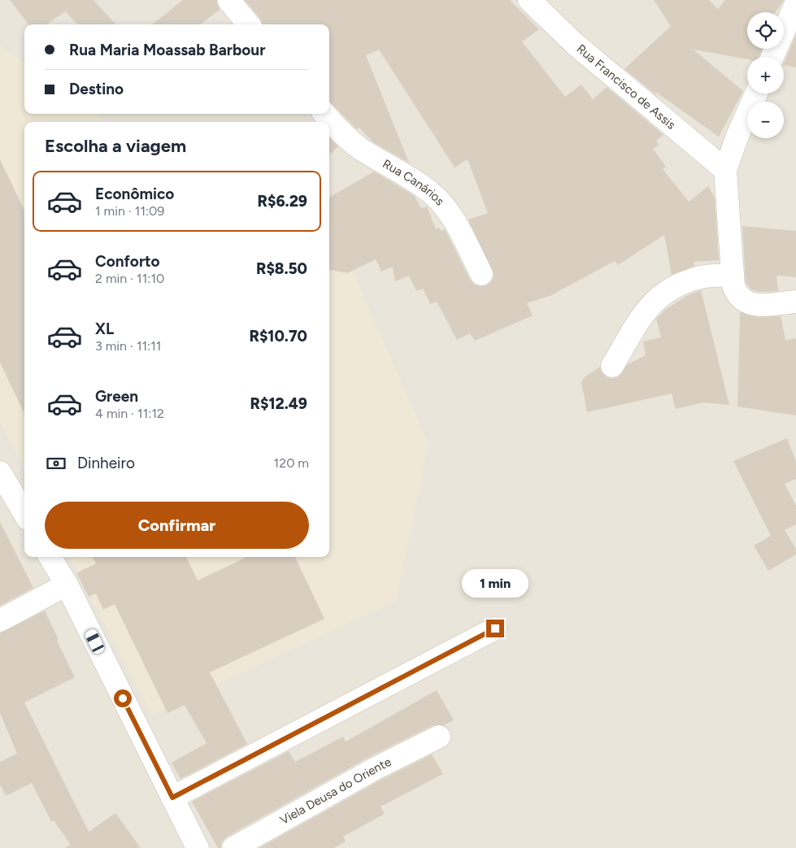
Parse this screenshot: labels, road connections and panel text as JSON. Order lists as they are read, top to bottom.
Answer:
{
  "streets": {
    "street": ["Rua Francisco de Assis", "Rua Canários", "Viela Deusa do Oriente"]
  },
  "page": {
    "map_buttons": ["+", "−"],
    "banner": ["Rua Maria Moassab Barbour", "Destino"],
    "heading": "Escolha a viagem",
    "list": [
      {
        "name": "Econômico",
        "note": "1 min · 11:09",
        "value": "R$6.29"
      },
      {
        "name": "Conforto",
        "note": "2 min · 11:10",
        "value": "R$8.50"
      },
      {
        "name": "XL",
        "note": "3 min · 11:11",
        "value": "R$10.70"
      },
      {
        "name": "Green",
        "note": "4 min · 11:12",
        "value": "R$12.49"
      }
    ],
    "pay": ["Dinheiro", "120 m"],
    "buttons": "Confirmar",
    "bubble": "1 min"
  }
}
